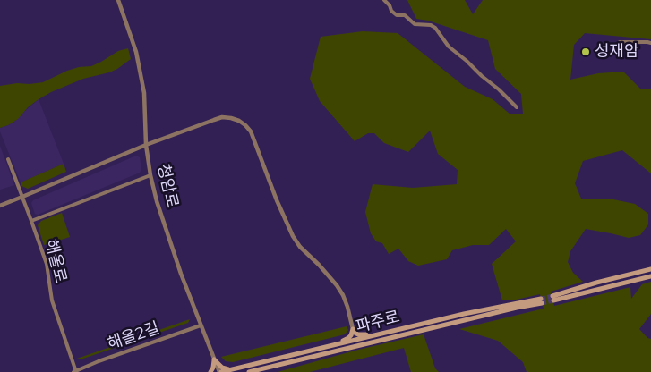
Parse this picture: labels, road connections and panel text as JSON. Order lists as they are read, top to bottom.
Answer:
{
  "streets": {
    "main road": ["파주로"],
    "street": ["청암로", "해올로", "해올2길"]
  },
  "crossings": [
    ["청암로", "파주로"],
    ["청암로", "해올2길"],
    ["해올로", "해올2길"]
  ],
  "places": ["성재암"]
}
